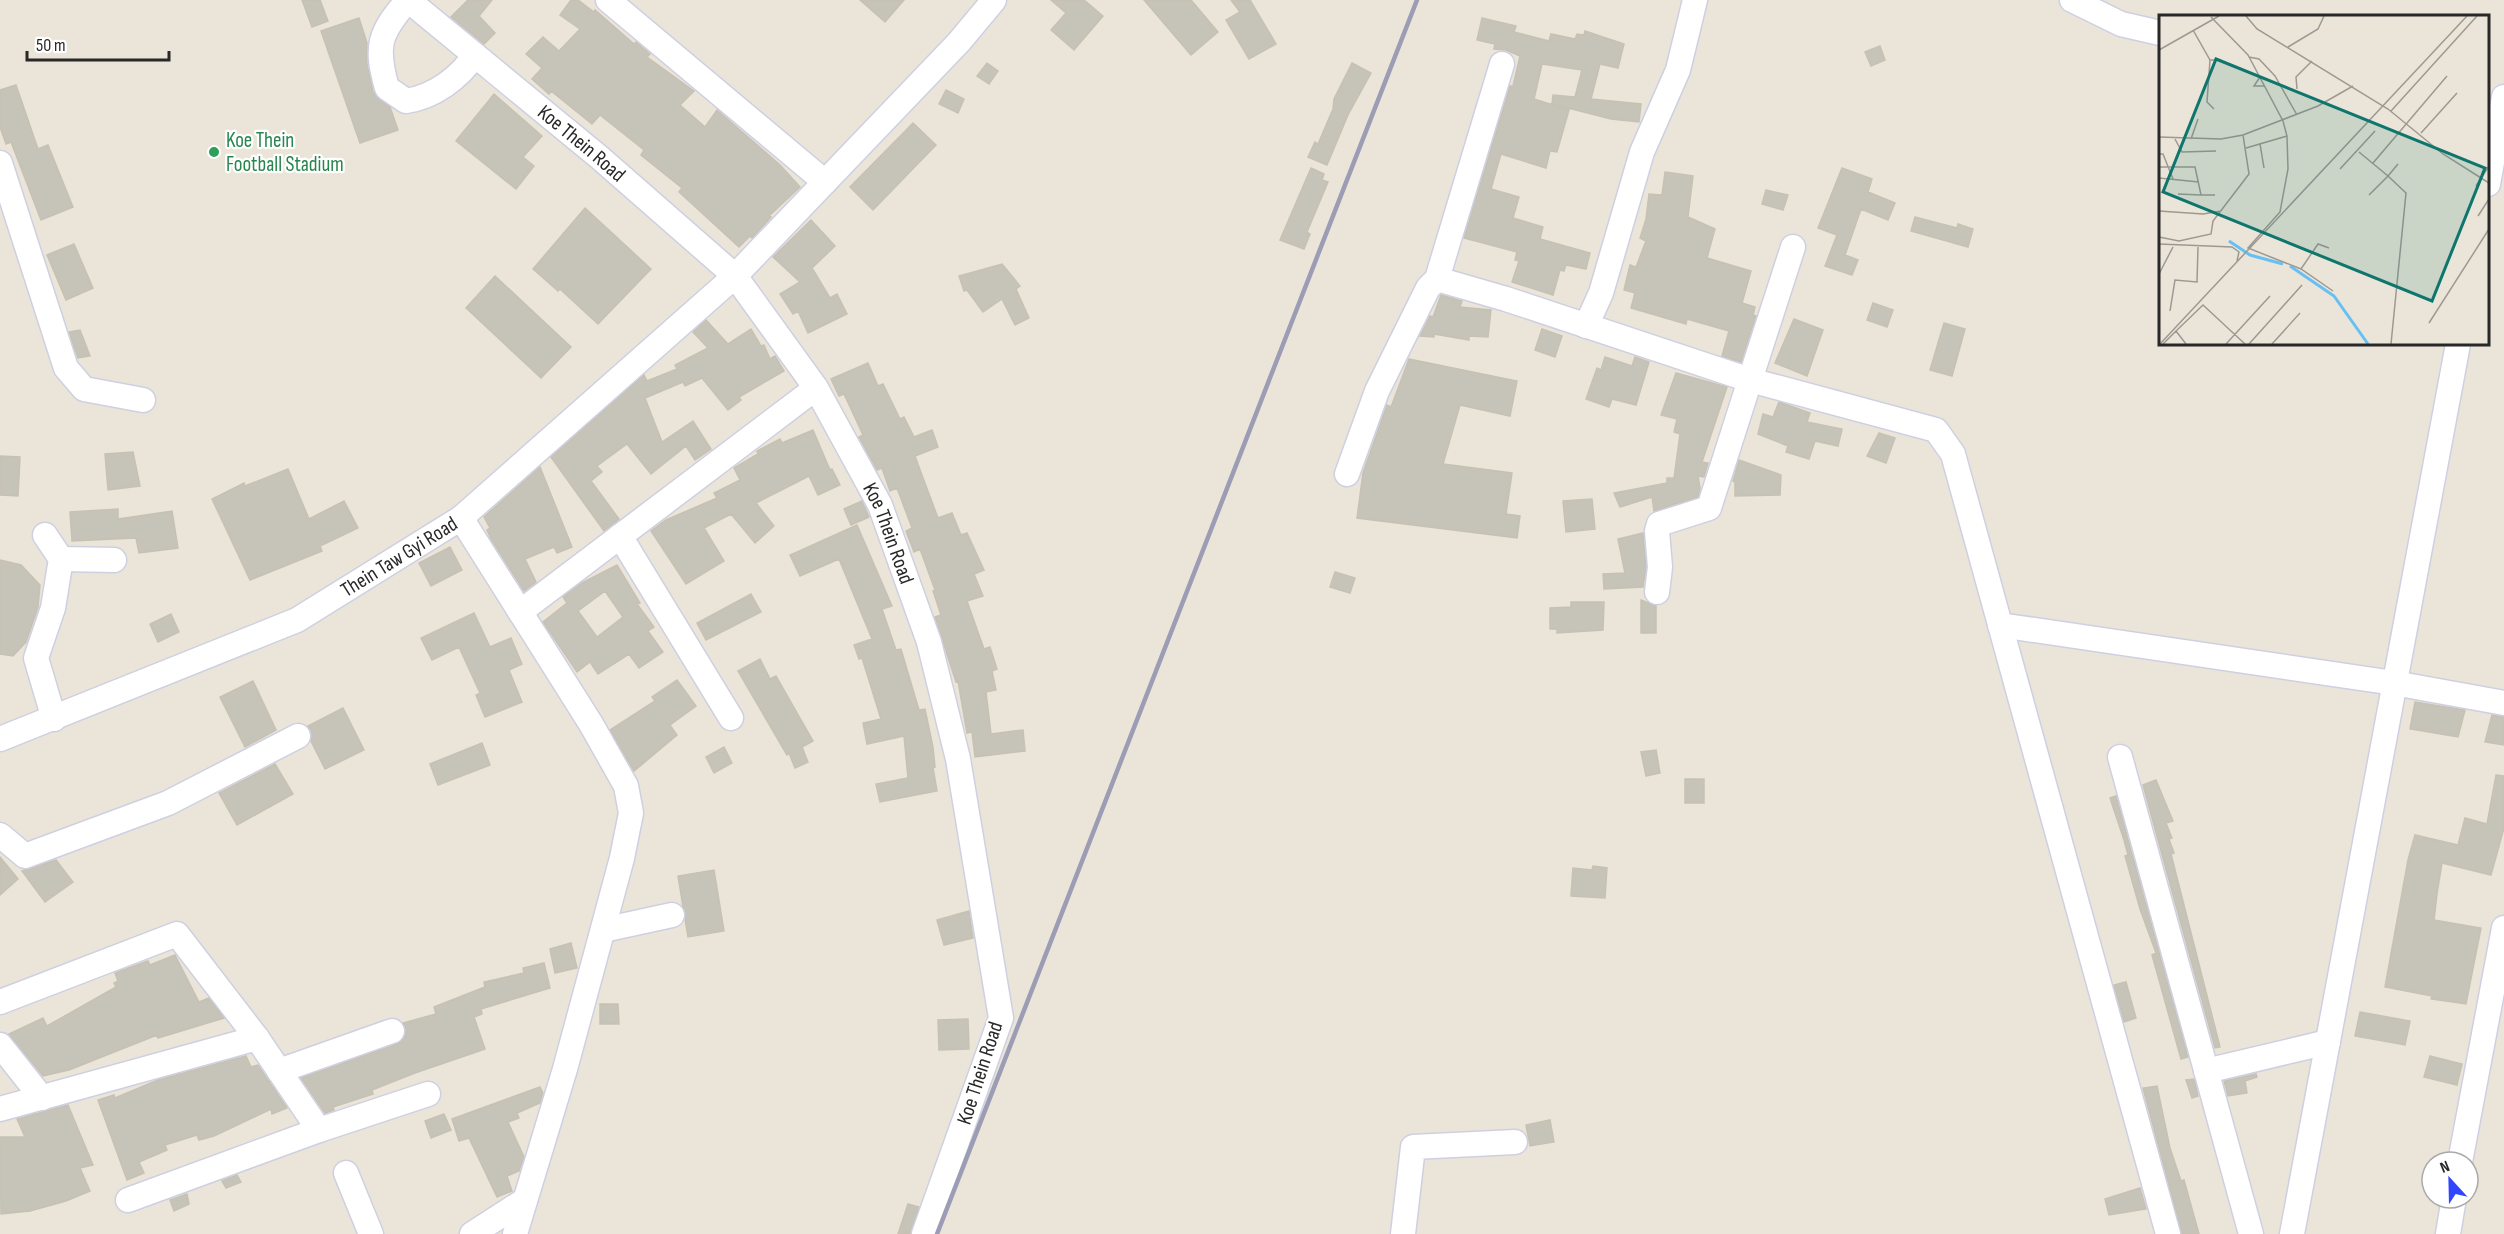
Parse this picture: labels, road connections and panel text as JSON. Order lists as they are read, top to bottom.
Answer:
{
  "streets": {
    "street": ["Koe Thein Road", "Thein Taw Gyi Road"]
  },
  "crossings": [
    ["Koe Thein Road", "Thein Taw Gyi Road"]
  ],
  "places": ["Koe Thein Football Stadium"],
  "scale_bar": "50 m",
  "north": "top"
}
